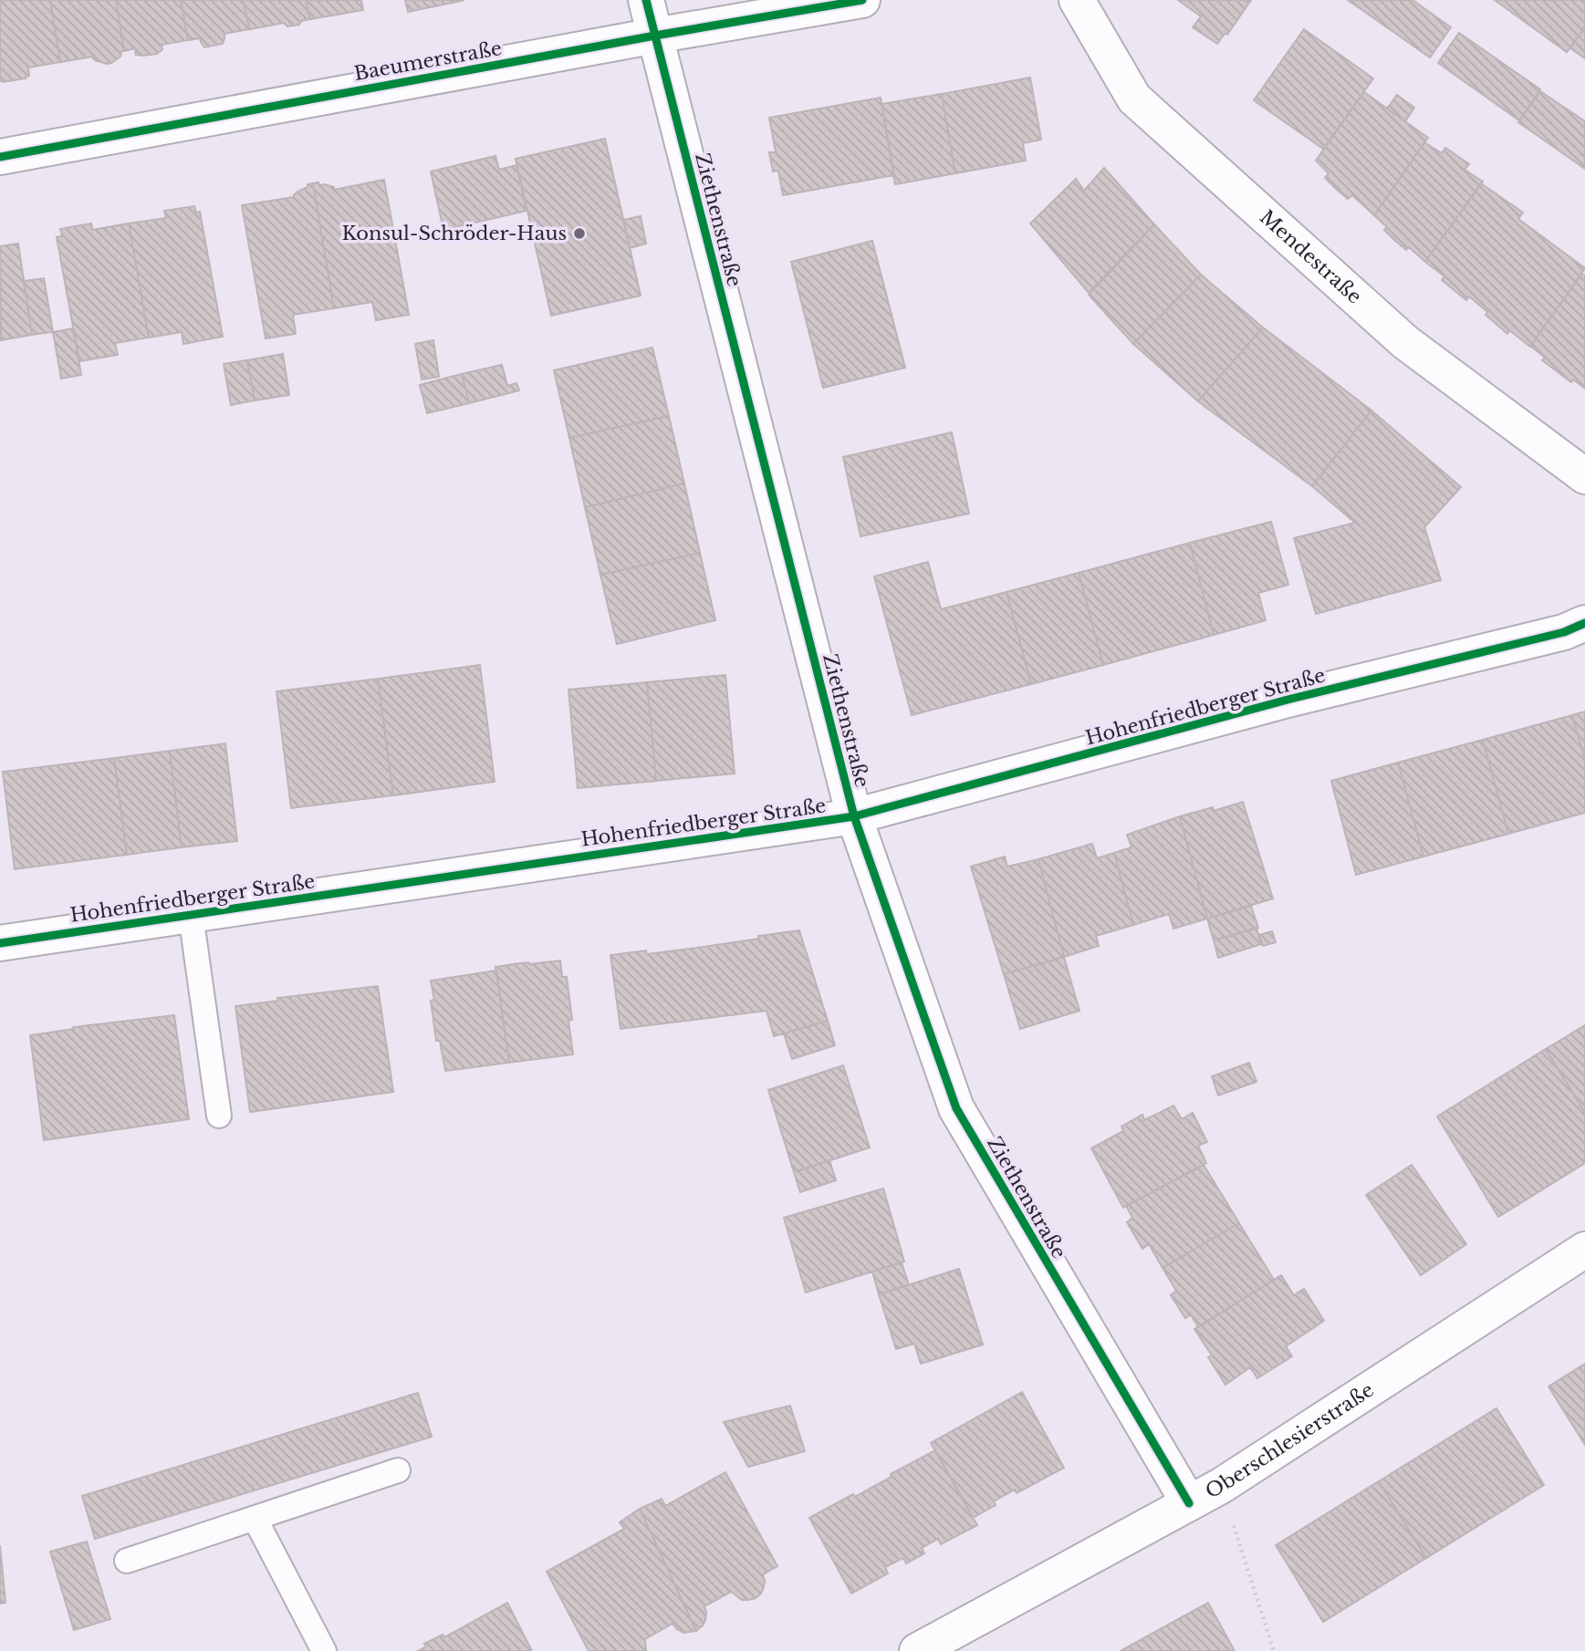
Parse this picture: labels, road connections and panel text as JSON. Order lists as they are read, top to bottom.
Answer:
{
  "streets": {
    "street": [
      "Baeumerstraße",
      "Ziethenstraße",
      "Mendestraße",
      "Hohenfriedberger Straße",
      "Oberschlesierstraße"
    ]
  },
  "crossings": [
    ["Baeumerstraße", "Ziethenstraße"],
    ["Ziethenstraße", "Hohenfriedberger Straße"],
    ["Ziethenstraße", "Oberschlesierstraße"]
  ],
  "places": ["Konsul-Schröder-Haus"]
}
